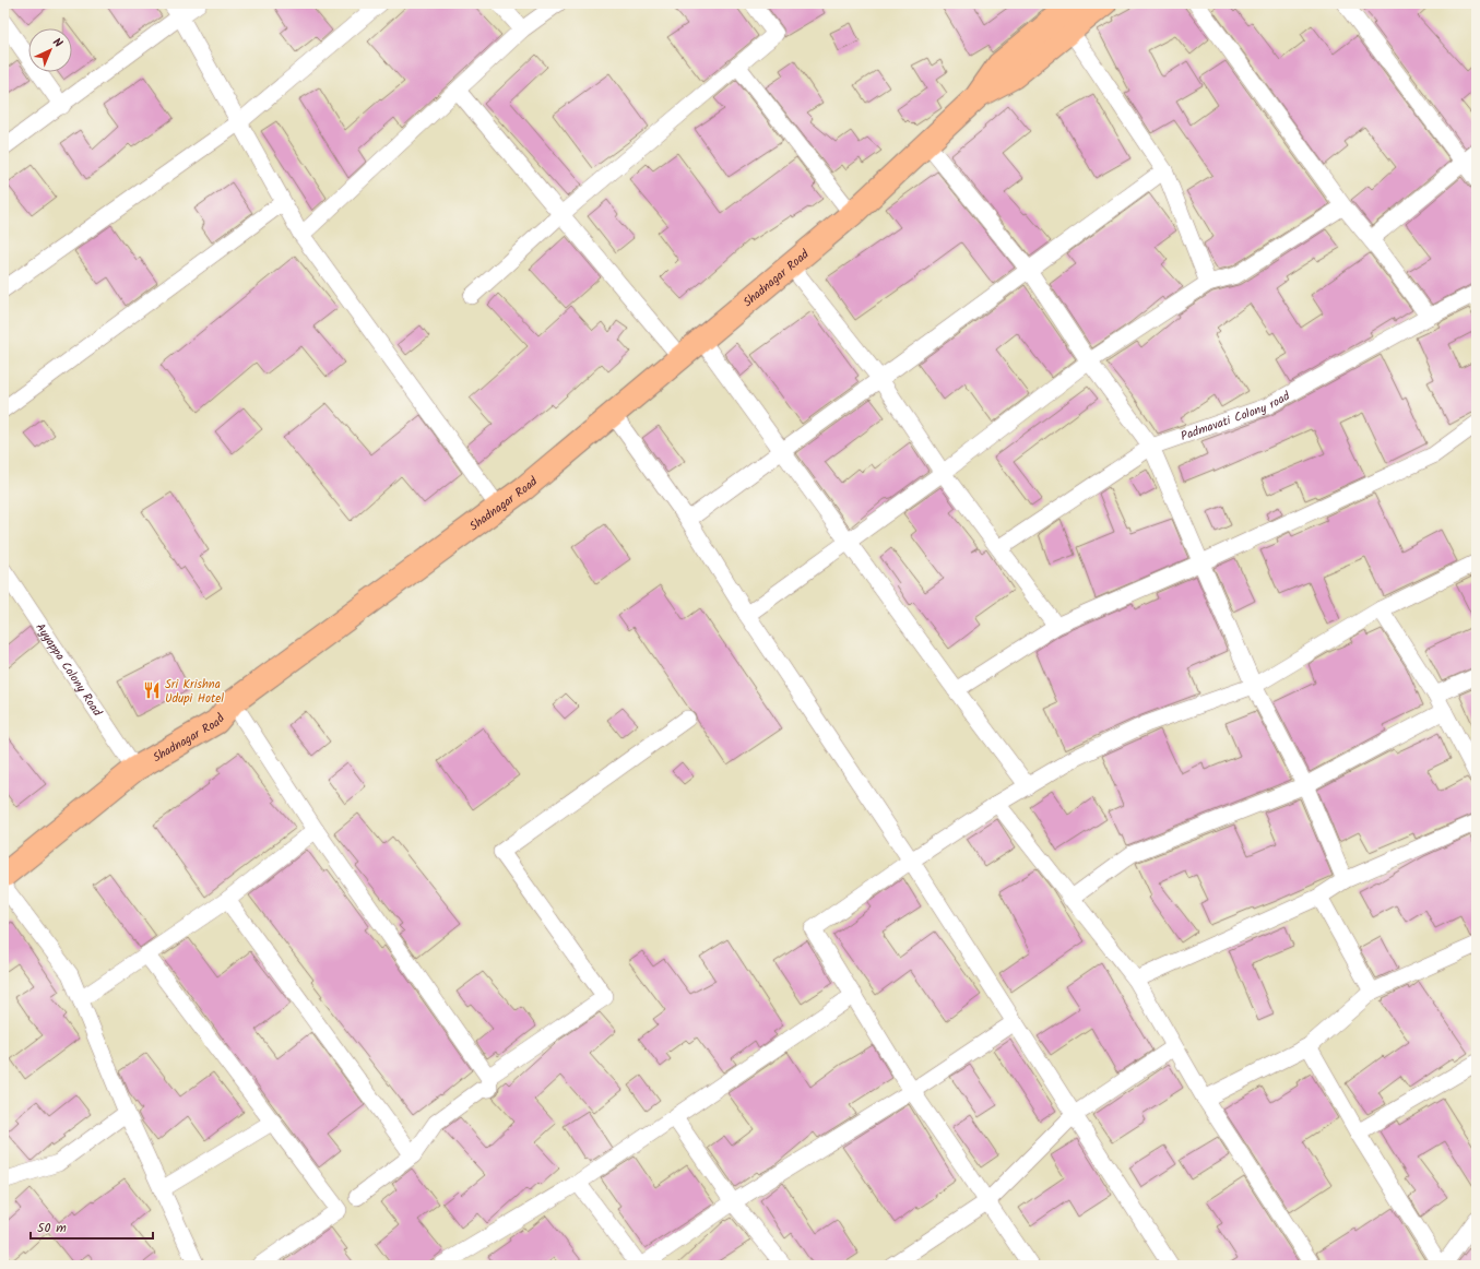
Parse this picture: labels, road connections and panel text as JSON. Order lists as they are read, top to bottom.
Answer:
{
  "streets": {
    "main road": ["Shadnagar Road"],
    "street": ["Padmavati Colony road", "Ayyappa Colony Road"]
  },
  "crossings": [
    ["Shadnagar Road", "Ayyappa Colony Road"]
  ],
  "places": {
    "restaurant": ["Sri Krishna Udupi Hotel"]
  },
  "scale_bar": "50 m",
  "north": "top right"
}
